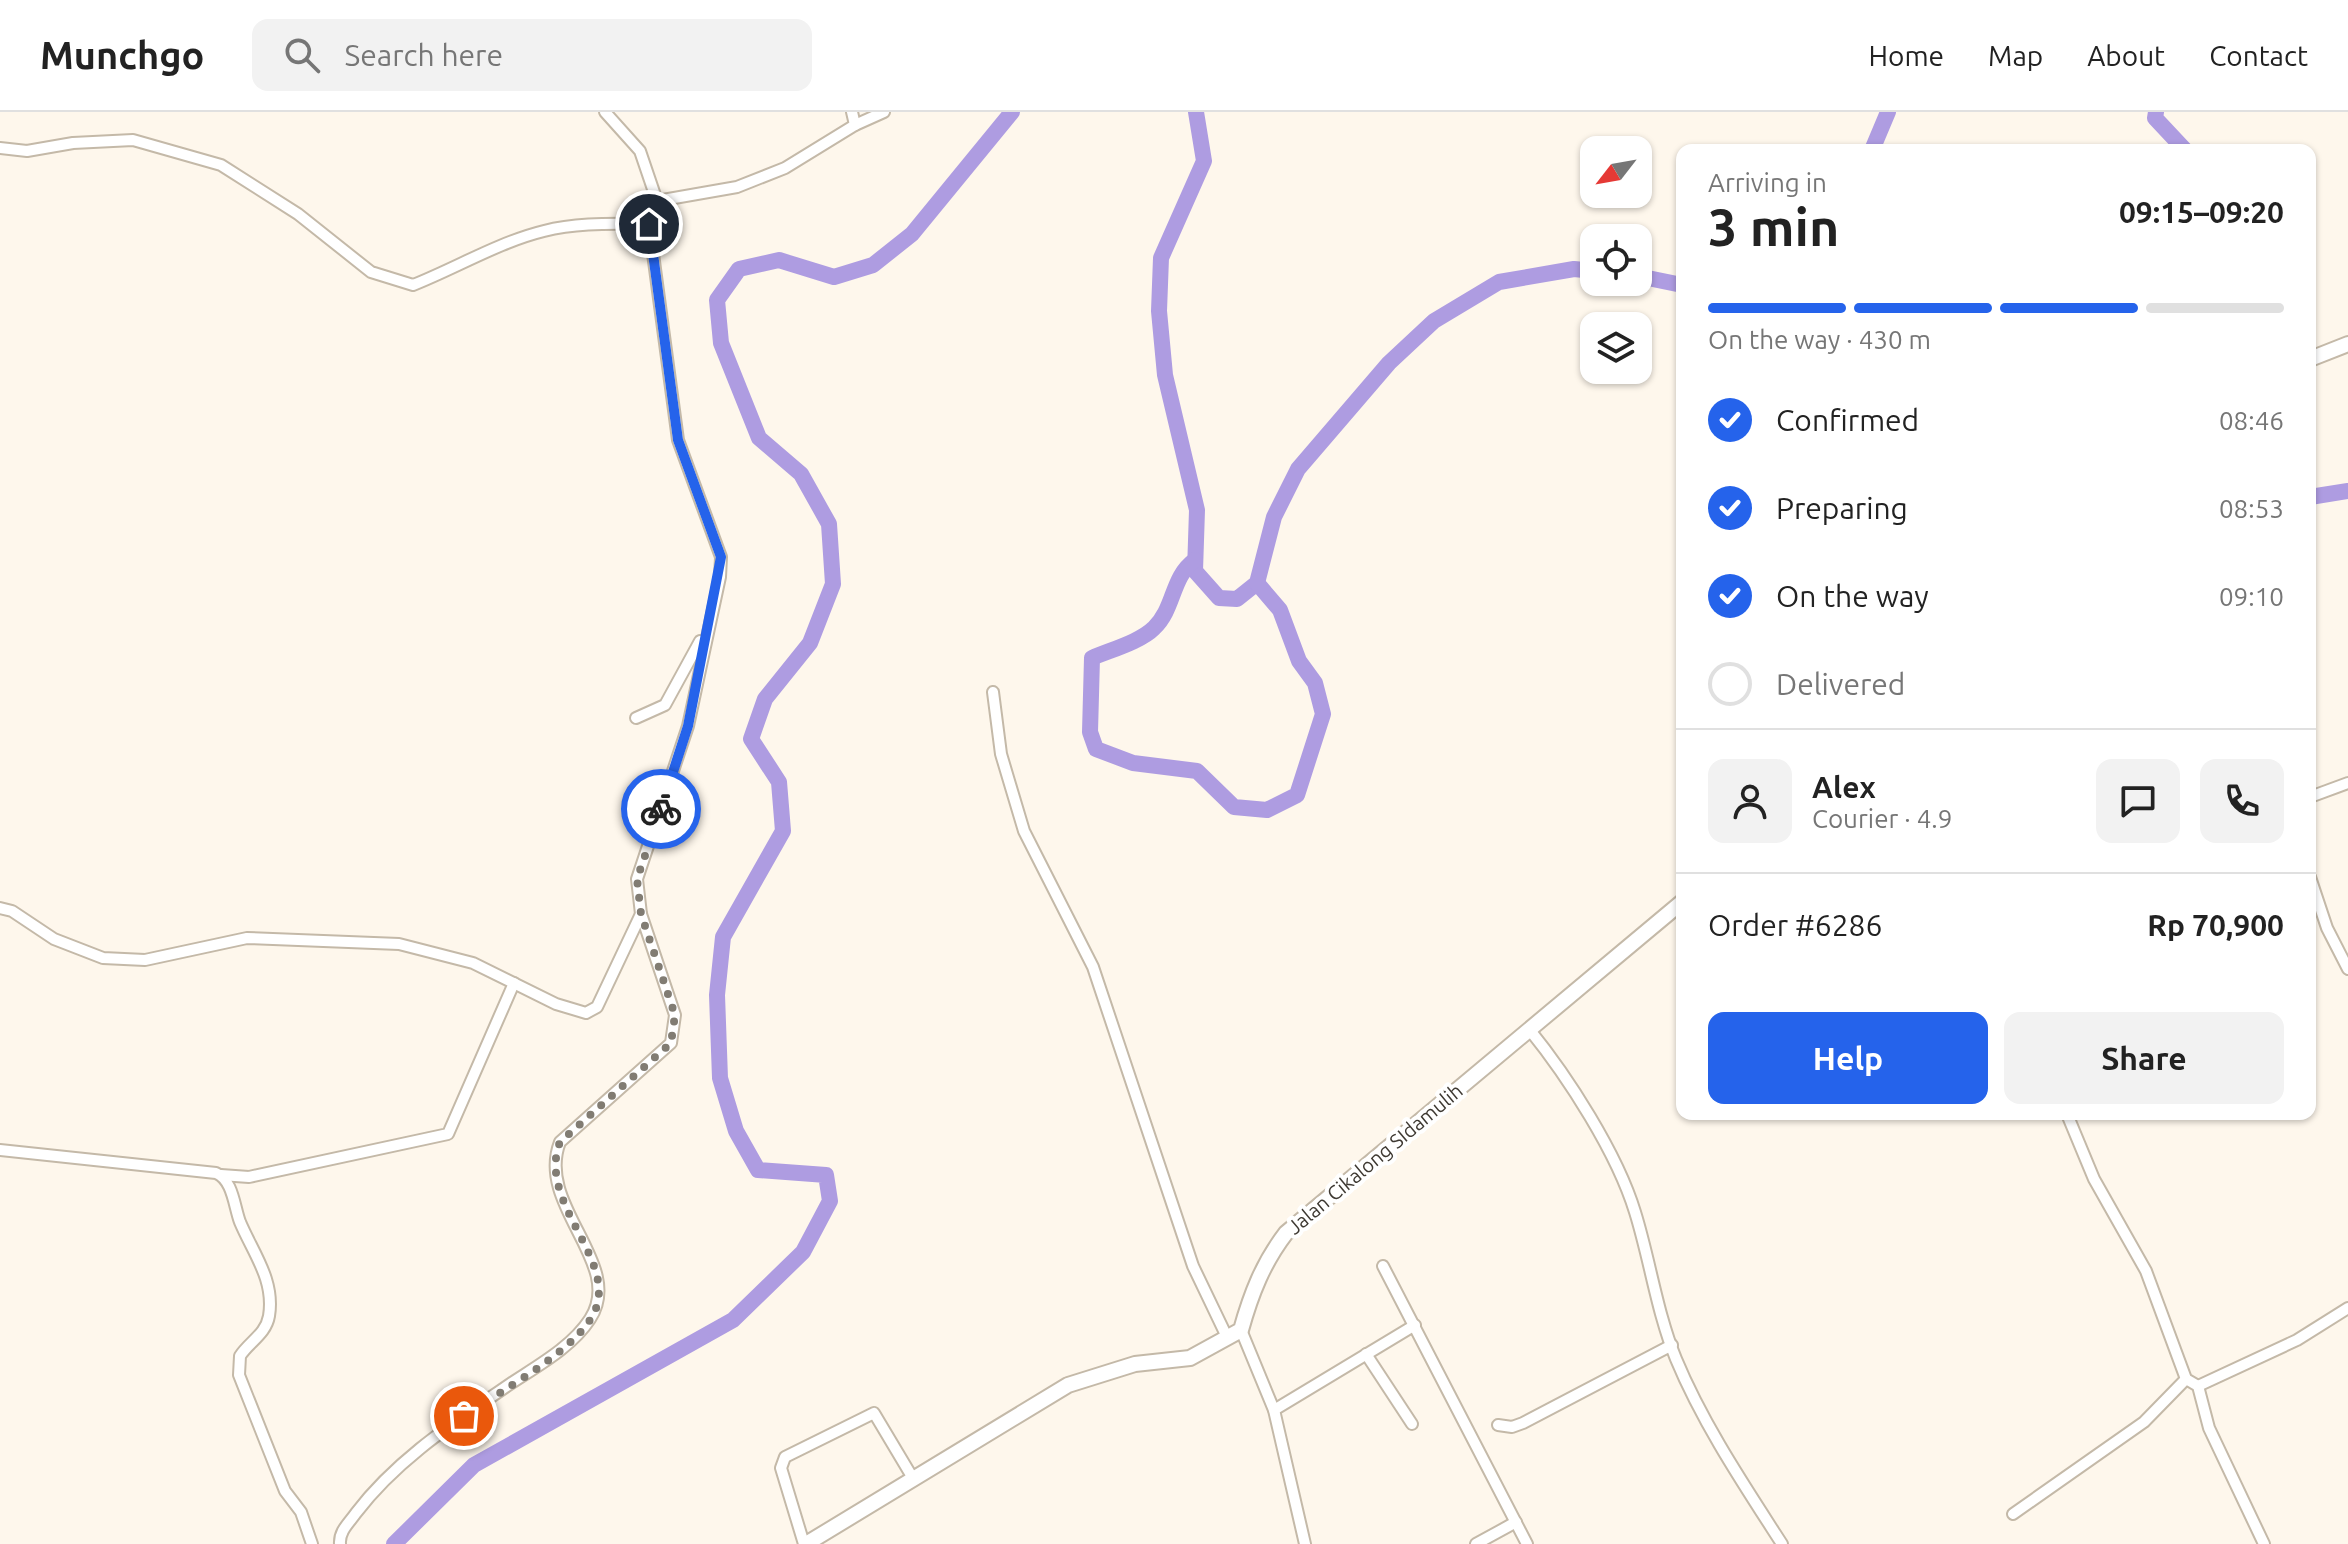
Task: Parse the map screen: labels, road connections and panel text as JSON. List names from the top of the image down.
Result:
{
  "streets": {
    "street": ["Jalan Cikalong SIdamulih"]
  },
  "north": "bottom left",
  "page": {
    "header": "Munchgo",
    "search": "Search here",
    "nav": [
      "Home",
      "Map",
      "About",
      "Contact"
    ],
    "heading": ["3 min", "Arriving in", "09:15–09:20"],
    "panel": [
      "Alex",
      "Courier · 4.9",
      "Order #6286",
      "Rp 70,900"
    ],
    "bar": "On the way · 430 m",
    "list": [
      ["Confirmed", "08:46"],
      ["Preparing", "08:53"],
      ["On the way", "09:10"],
      "Delivered"
    ],
    "buttons": ["Help", "Share"]
  }
}
